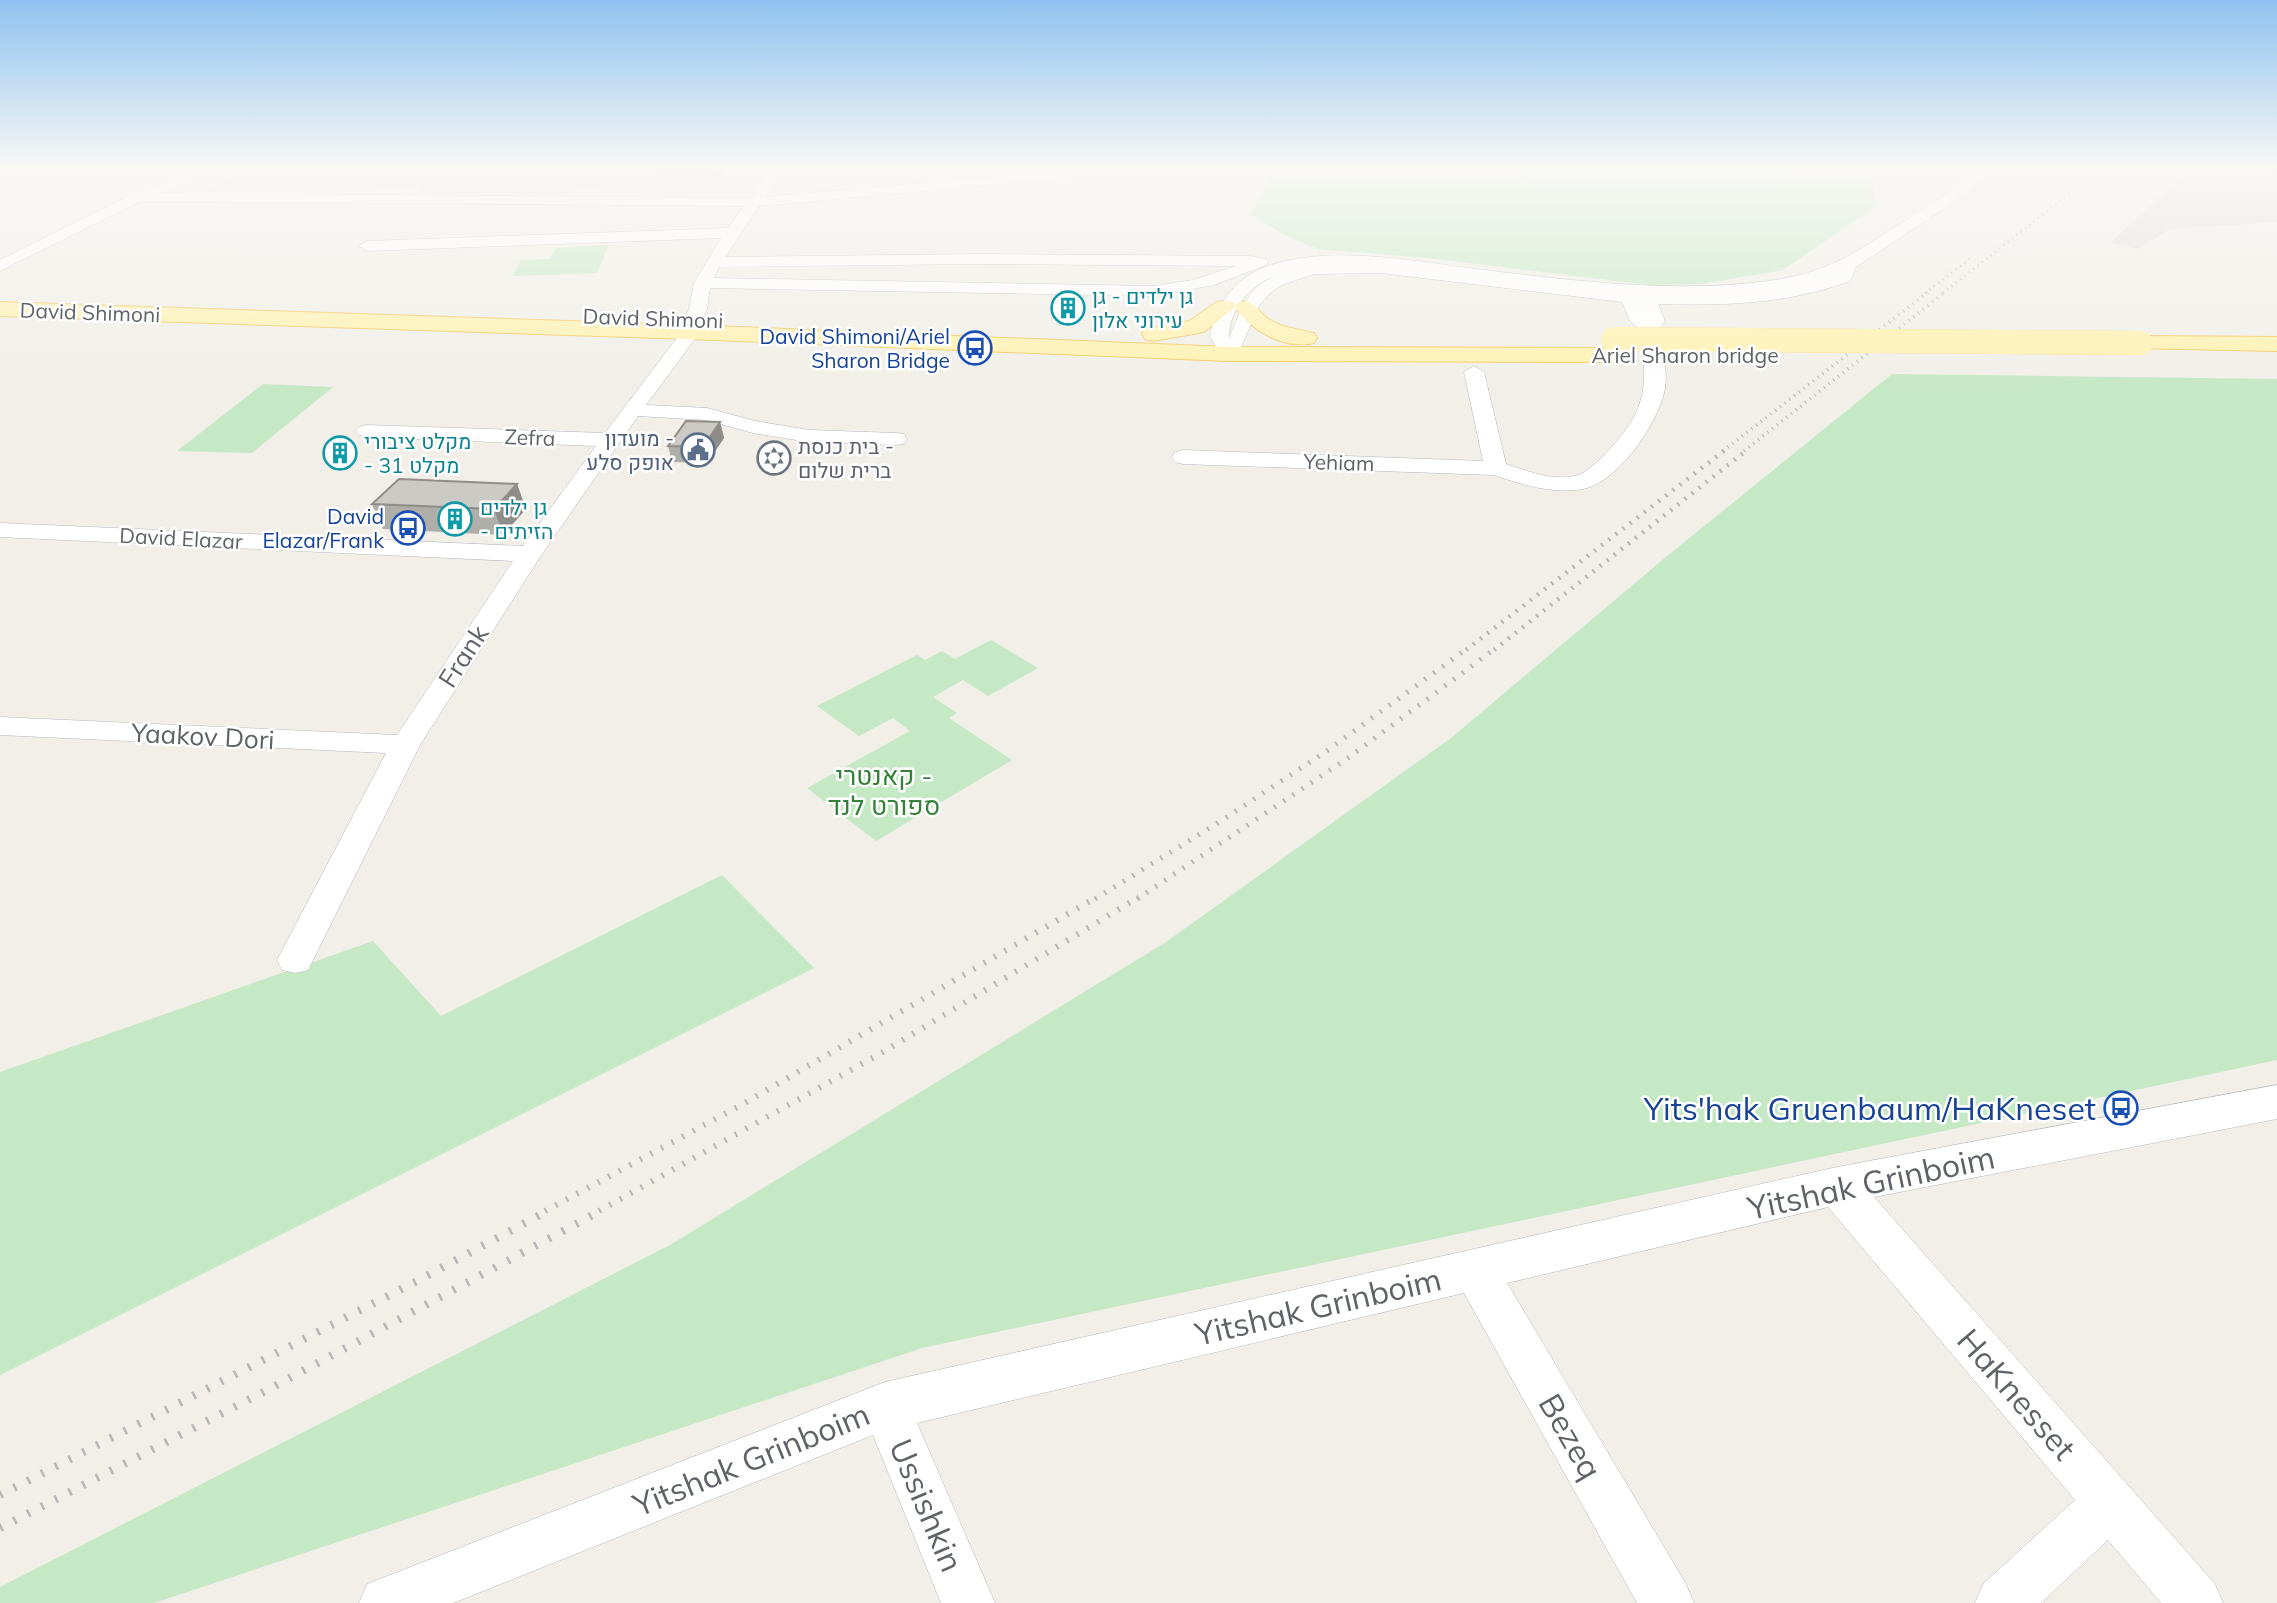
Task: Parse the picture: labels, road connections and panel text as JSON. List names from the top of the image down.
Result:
{
  "streets": {
    "main road": ["David Shimoni", "Ariel Sharon bridge"],
    "street": [
      "Zefra",
      "Yehiam",
      "David Elazar",
      "Frank",
      "Yaakov Dori",
      "Yitshak Grinboim",
      "HaKnesset",
      "Bezeq",
      "Ussishkin"
    ]
  },
  "crossings": [
    ["David Shimoni", "Ariel Sharon bridge"],
    ["David Shimoni", "Frank"],
    ["Zefra", "Frank"],
    ["David Elazar", "Frank"],
    ["Frank", "Yaakov Dori"],
    ["Yitshak Grinboim", "HaKnesset"],
    ["Yitshak Grinboim", "Bezeq"],
    ["Yitshak Grinboim", "Ussishkin"]
  ],
  "parks": ["קאנטרי - ספורט לנד"],
  "places": {
    "building": ["גן ילדים - גן עירוני אלון", "מקלט ציבורי - מקלט 31", "גן ילדים - הזיתים"],
    "bus stop": ["David Shimoni/Ariel Sharon Bridge", "David Elazar/Frank", "Yits'hak Gruenbaum/HaKneset"],
    "public building": ["מועדון - אופק סלע"],
    "synagogue": ["בית כנסת - ברית שלום"]
  }
}
